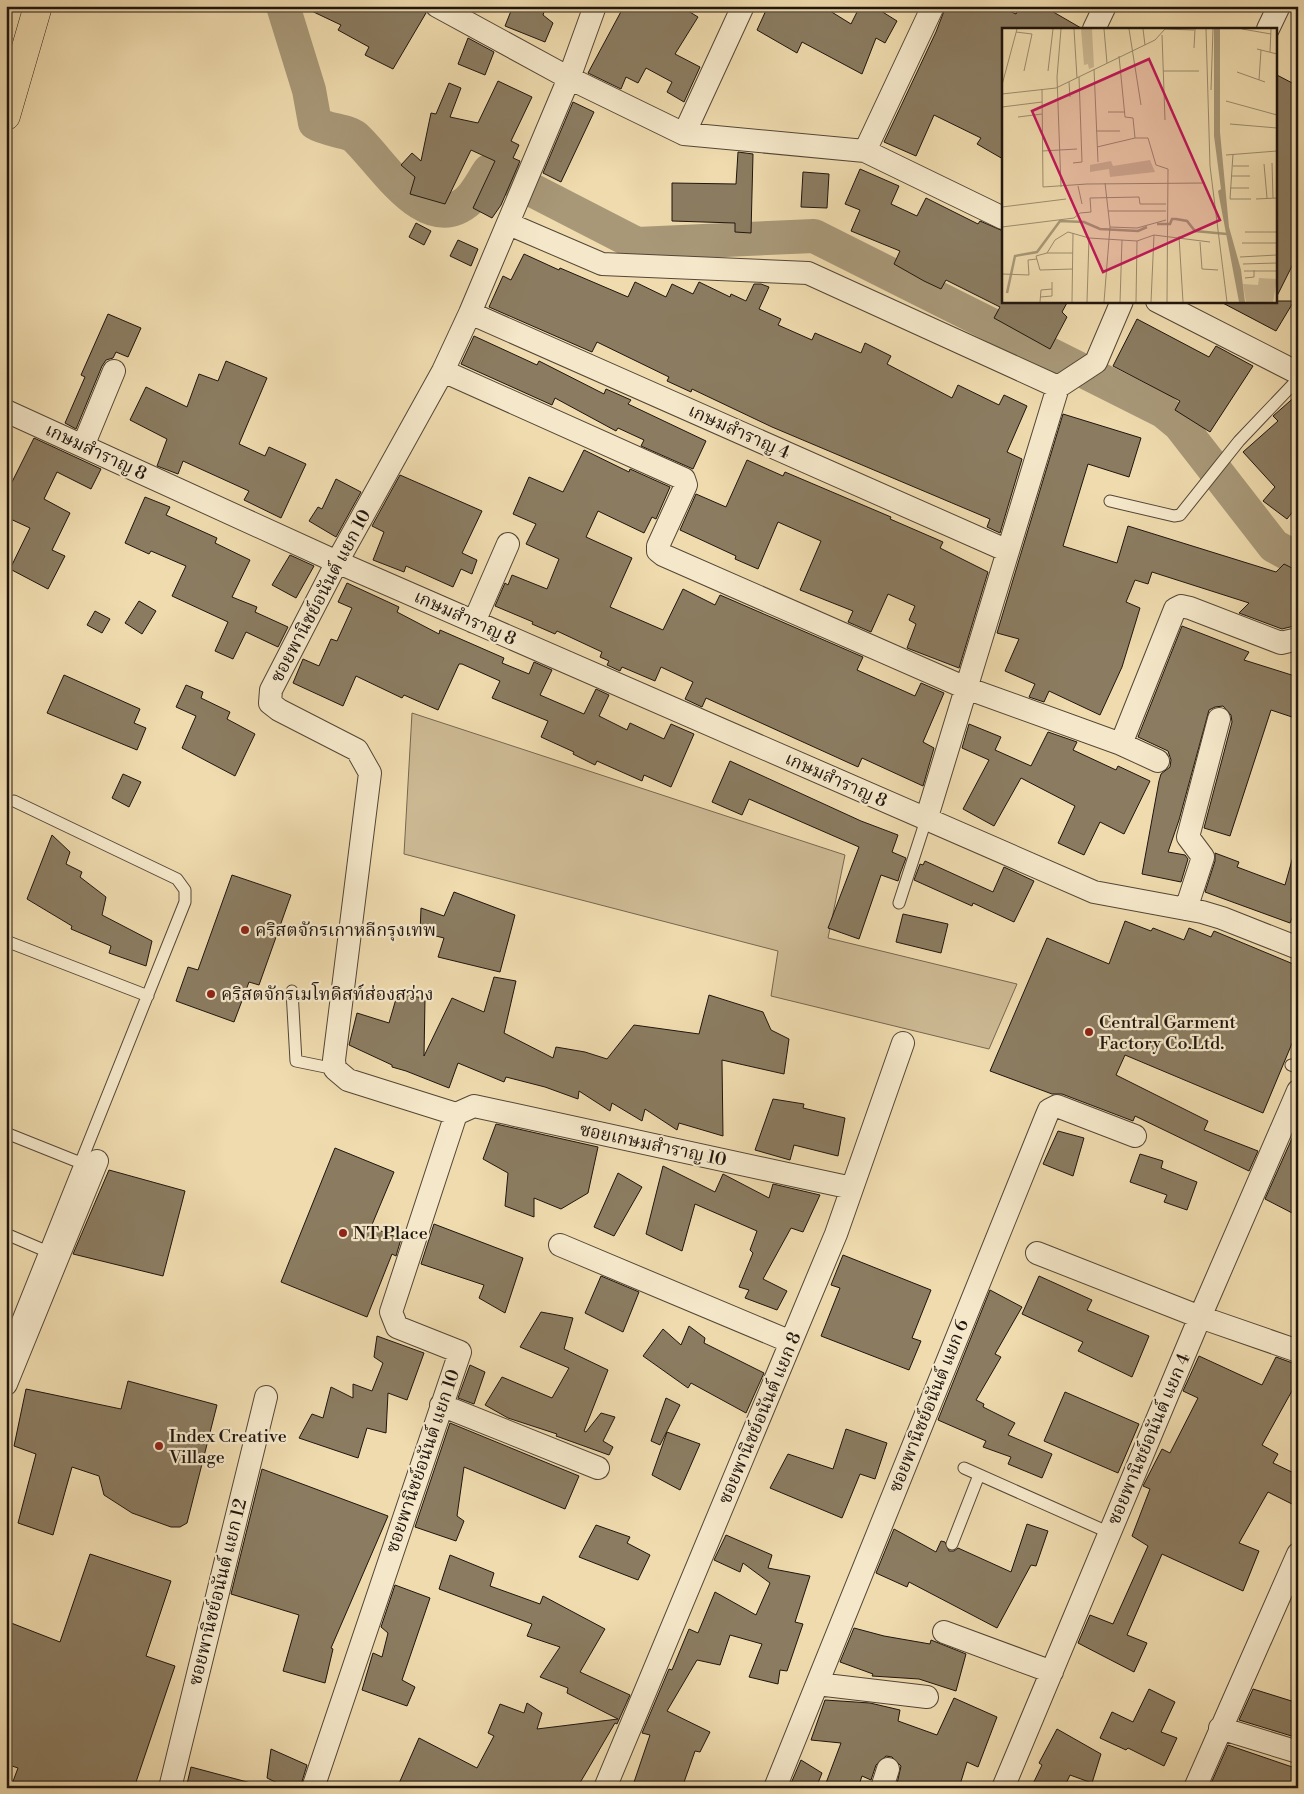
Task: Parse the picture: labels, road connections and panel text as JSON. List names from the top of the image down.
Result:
{
  "streets": {
    "street": [
      "เกษมสำราญ 4",
      "เกษมสำราญ 8",
      "ซอยพานิชย์อนันต์ แยก 10",
      "ซอยเกษมสำราญ 10",
      "ซอยพานิชย์อนันต์ แยก 6",
      "ซอยพานิชย์อนันต์ แยก 8",
      "ซอยพานิชย์อนันต์ แยก 4",
      "ซอยพานิชย์อนันต์ แยก 12"
    ]
  },
  "crossings": [
    ["เกษมสำราญ 4", "ซอยพานิชย์อนันต์ แยก 10"],
    ["เกษมสำราญ 8", "ซอยพานิชย์อนันต์ แยก 10"],
    ["ซอยพานิชย์อนันต์ แยก 10", "ซอยเกษมสำราญ 10"],
    ["ซอยเกษมสำราญ 10", "ซอยพานิชย์อนันต์ แยก 8"]
  ],
  "places": [
    "คริสตจักรเกาหลีกรุงเทพ",
    "คริสตจักรเมโทดิสท์ส่องสว่าง",
    "Central Garment Factory Co.Ltd.",
    "NT Place",
    "Index Creative Village"
  ]
}
